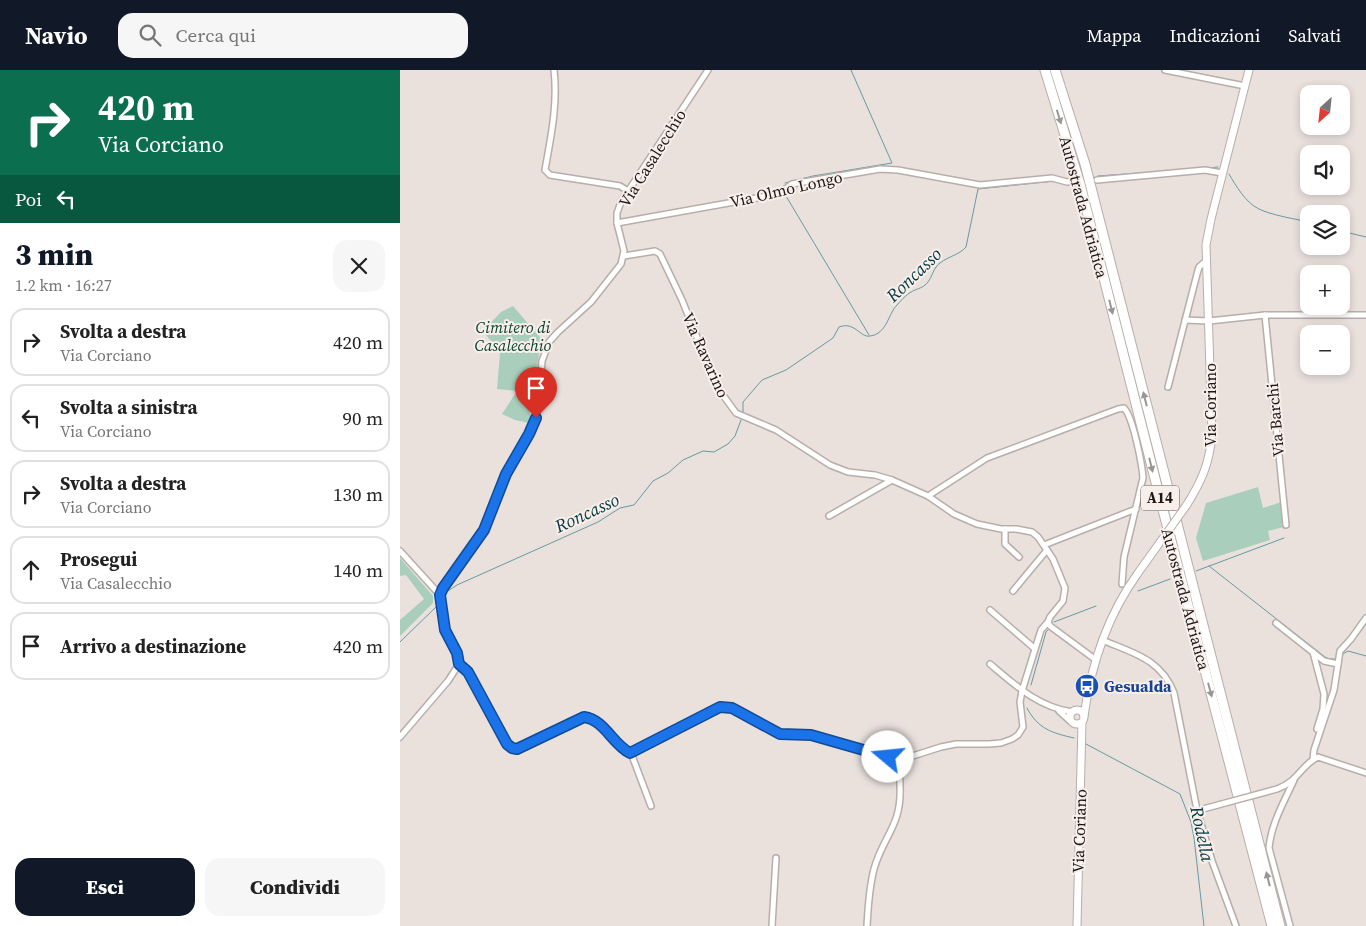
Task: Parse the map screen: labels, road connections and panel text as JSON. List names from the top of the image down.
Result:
{
  "streets": {
    "highway": ["Autostrada Adriatica", "A14"],
    "main road": ["Via Coriano"],
    "street": [
      "Via Casalecchio",
      "Via Olmo Longo",
      "Via Ravarino",
      "Via Barchi"
    ]
  },
  "crossings": [
    ["Via Casalecchio", "Via Olmo Longo"],
    ["Via Casalecchio", "Via Ravarino"]
  ],
  "water": ["Roncasso", "Rodella"],
  "parks": ["Cimitero di Casalecchio"],
  "places": {
    "bus stop": ["Gesualda"]
  },
  "north": "bottom left",
  "page": {
    "header": "Navio",
    "search": "Cerca qui",
    "nav": ["Mappa", "Indicazioni", "Salvati"],
    "turn": ["420 m", "Via Corciano"],
    "map_buttons": ["+", "−"],
    "then": "Poi",
    "heading": ["3 min", "1.2 km · 16:27"],
    "list": [
      {
        "name": "Svolta a destra",
        "note": "Via Corciano",
        "value": "420 m"
      },
      {
        "name": "Svolta a sinistra",
        "note": "Via Corciano",
        "value": "90 m"
      },
      {
        "name": "Svolta a destra",
        "note": "Via Corciano",
        "value": "130 m"
      },
      {
        "name": "Prosegui",
        "note": "Via Casalecchio",
        "value": "140 m"
      },
      {
        "name": "Arrivo a destinazione",
        "value": "420 m"
      }
    ],
    "buttons": ["Esci", "Condividi"]
  }
}
